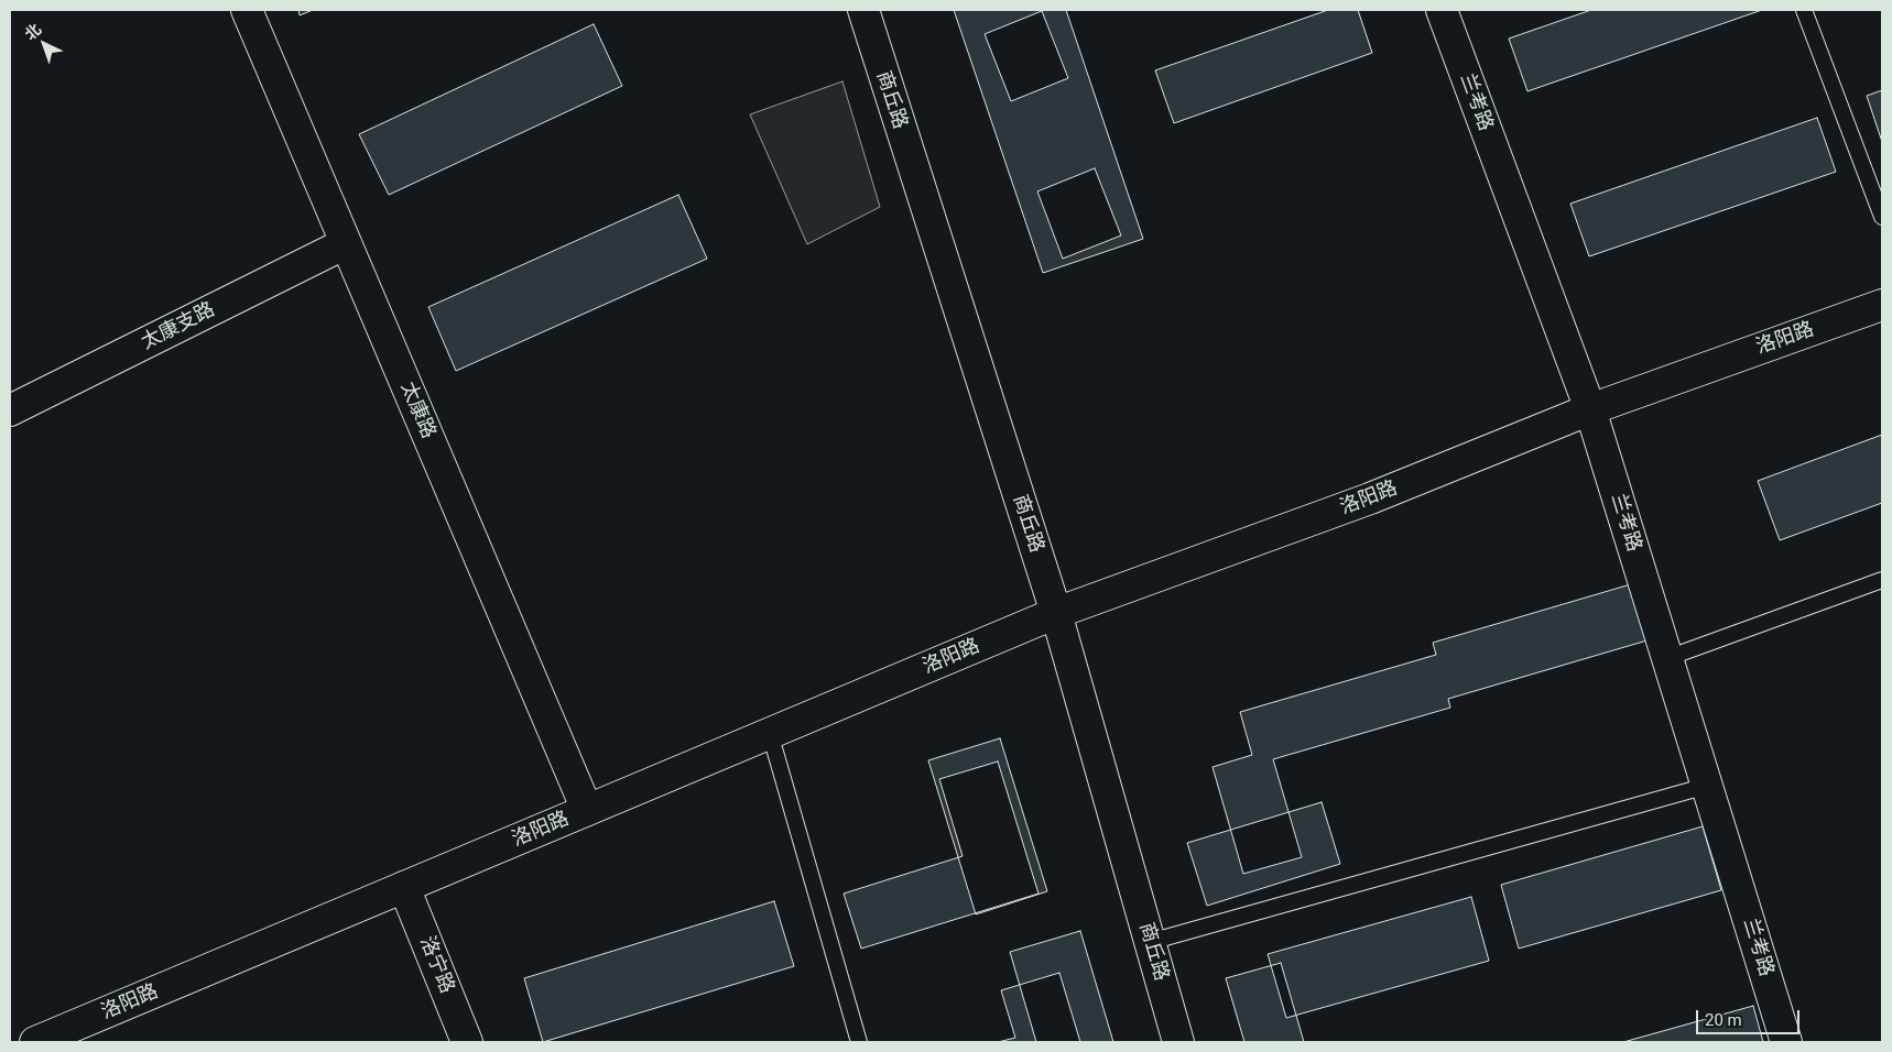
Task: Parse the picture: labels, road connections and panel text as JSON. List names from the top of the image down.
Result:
{
  "streets": {
    "street": [
      "商丘路",
      "兰考路",
      "太康支路",
      "洛阳路",
      "太康路",
      "洛宁路"
    ]
  },
  "crossings": [
    ["商丘路", "洛阳路"],
    ["兰考路", "洛阳路"],
    ["太康支路", "太康路"],
    ["洛阳路", "太康路"],
    ["洛阳路", "洛宁路"]
  ],
  "scale_bar": "20 m",
  "north": "top left"
}
